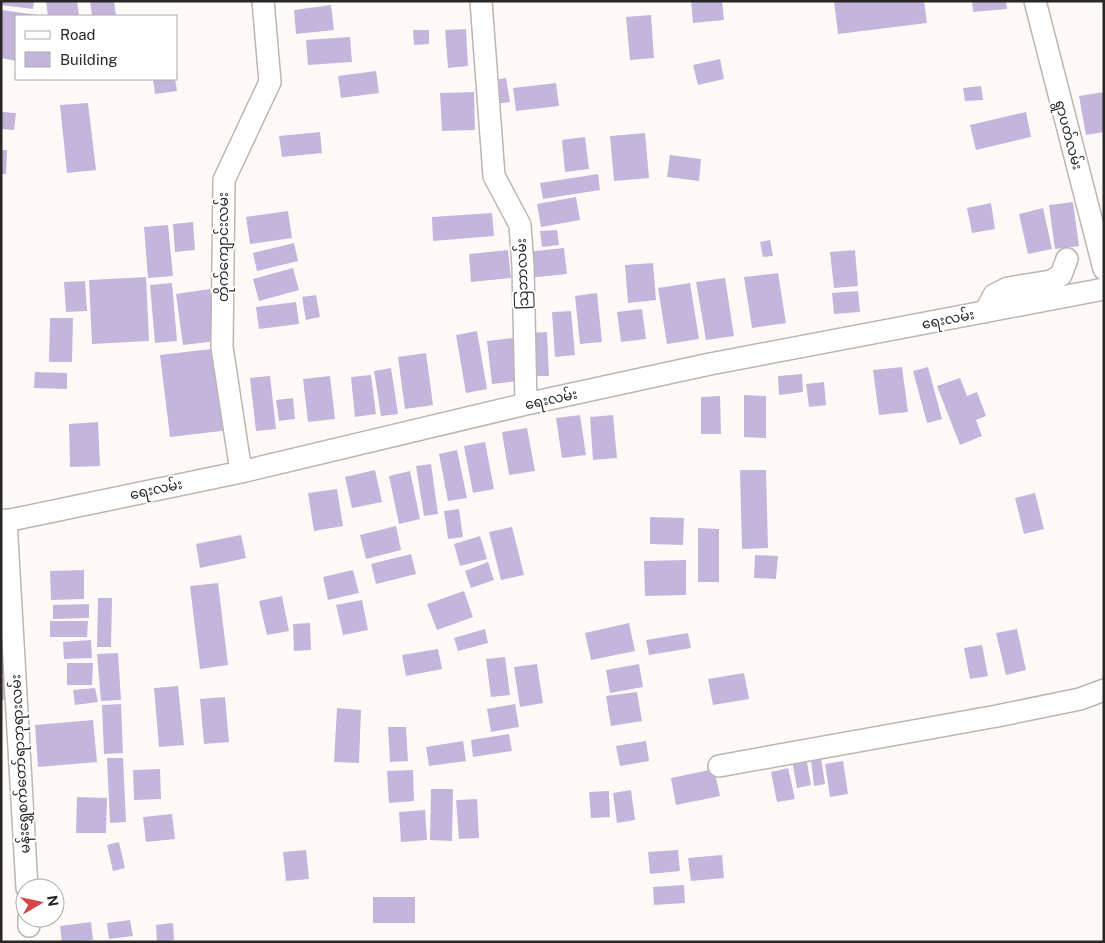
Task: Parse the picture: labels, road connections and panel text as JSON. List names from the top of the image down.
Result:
{
  "streets": {
    "street": [
      "ရွာပတ်လမ်း",
      "တိုက်ကျောင်းလမ်း",
      "သြဘာလမ်း",
      "ရေးလမ်း",
      "မန်းရွှေစက်တော်ရာဘုရားလမ်း"
    ]
  },
  "crossings": [
    ["တိုက်ကျောင်းလမ်း", "ရေးလမ်း"],
    ["သြဘာလမ်း", "ရေးလမ်း"],
    ["ရေးလမ်း", "မန်းရွှေစက်တော်ရာဘုရားလမ်း"]
  ],
  "legend": ["Road", "Building"],
  "north": "right"
}
